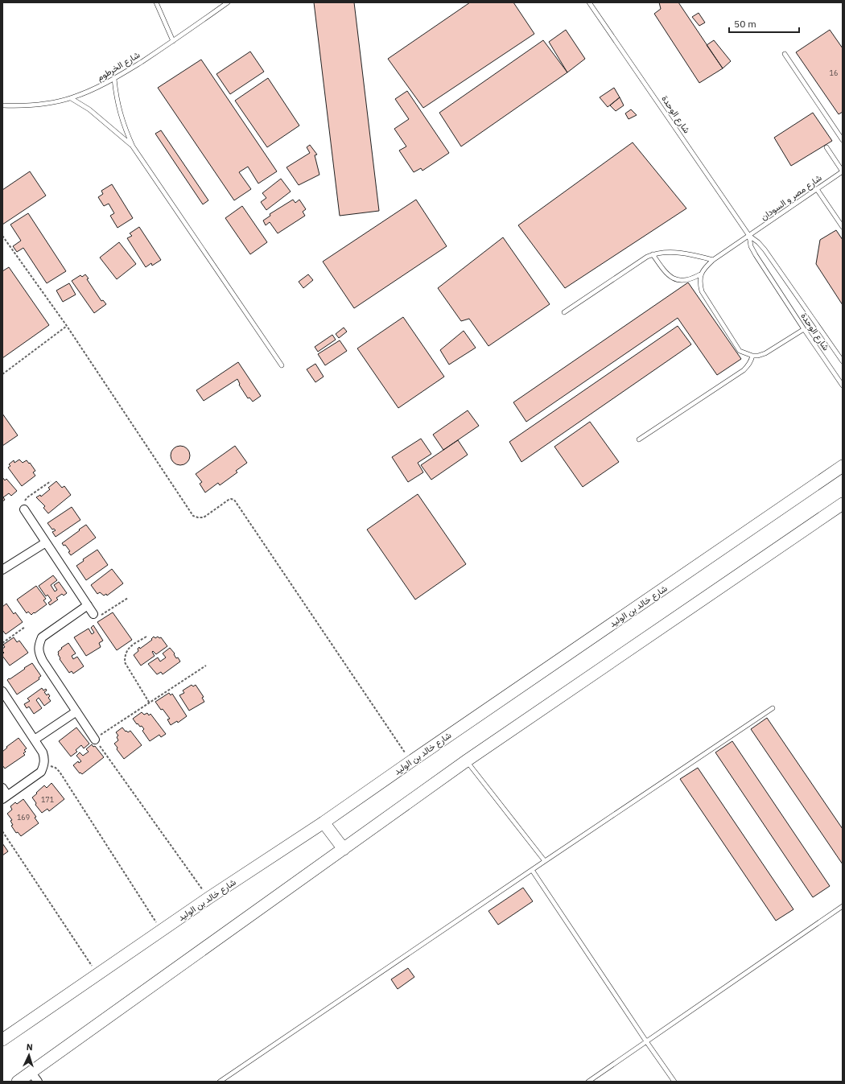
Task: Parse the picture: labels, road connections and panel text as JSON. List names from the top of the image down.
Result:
{
  "streets": {
    "main road": ["شارع خالد بن الوليد"],
    "lane": ["شارع الخرطوم", "شارع الوحدة", "شارع مصر و السودان"]
  },
  "crossings": [
    ["شارع الوحدة", "شارع مصر و السودان"]
  ],
  "house_numbers": ["16", "171", "169"],
  "scale_bar": "50 m",
  "north": "top"
}
